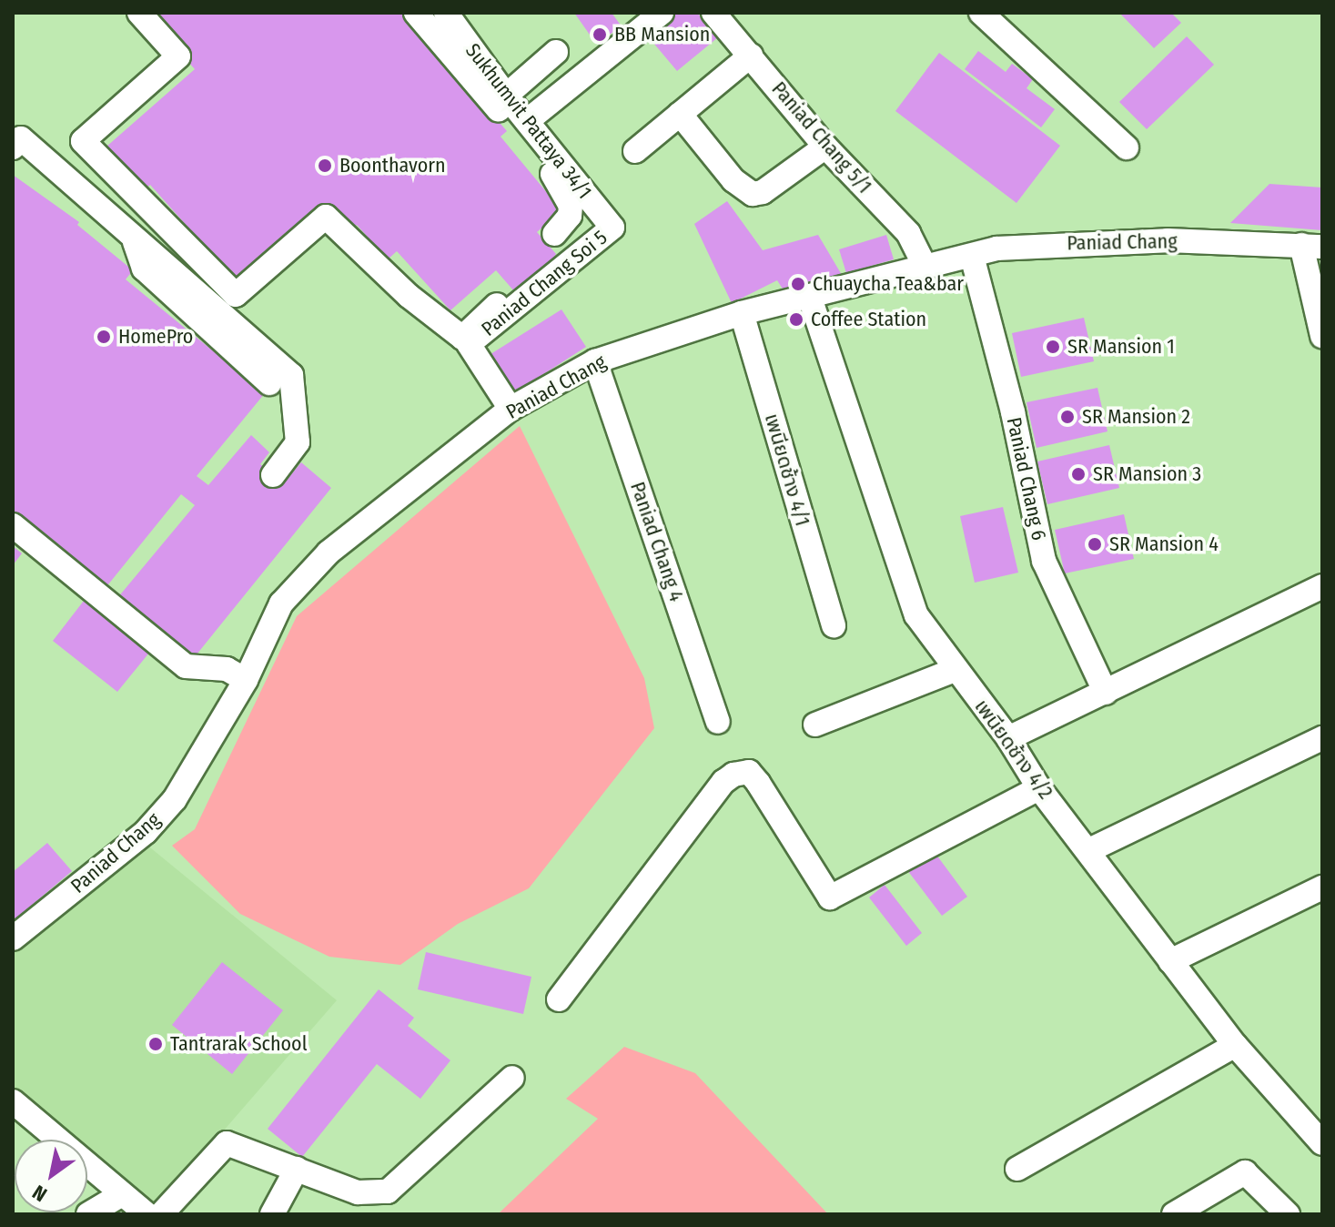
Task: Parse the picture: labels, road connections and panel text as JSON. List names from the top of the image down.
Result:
{
  "streets": {
    "street": [
      "Sukhumvit Pattaya 34/1",
      "Paniad Chang 5/1",
      "Paniad Chang",
      "Paniad Chang Soi 5",
      "เพนียดช้าง 4/1",
      "Paniad Chang 6",
      "Paniad Chang 4",
      "เพนียดช้าง 4/2"
    ]
  },
  "crossings": [
    ["Sukhumvit Pattaya 34/1", "Paniad Chang Soi 5"],
    ["Paniad Chang 5/1", "Paniad Chang"],
    ["Paniad Chang", "Paniad Chang Soi 5"],
    ["Paniad Chang", "เพนียดช้าง 4/1"],
    ["Paniad Chang", "Paniad Chang 6"],
    ["Paniad Chang", "Paniad Chang 4"],
    ["Paniad Chang", "เพนียดช้าง 4/2"]
  ],
  "places": [
    "BB Mansion",
    "Boonthavorn",
    "Chuaycha Tea&bar",
    "Coffee Station",
    "HomePro",
    "SR Mansion 1",
    "SR Mansion 2",
    "SR Mansion 3",
    "SR Mansion 4",
    "Tantrarak School"
  ],
  "north": "bottom left"
}
